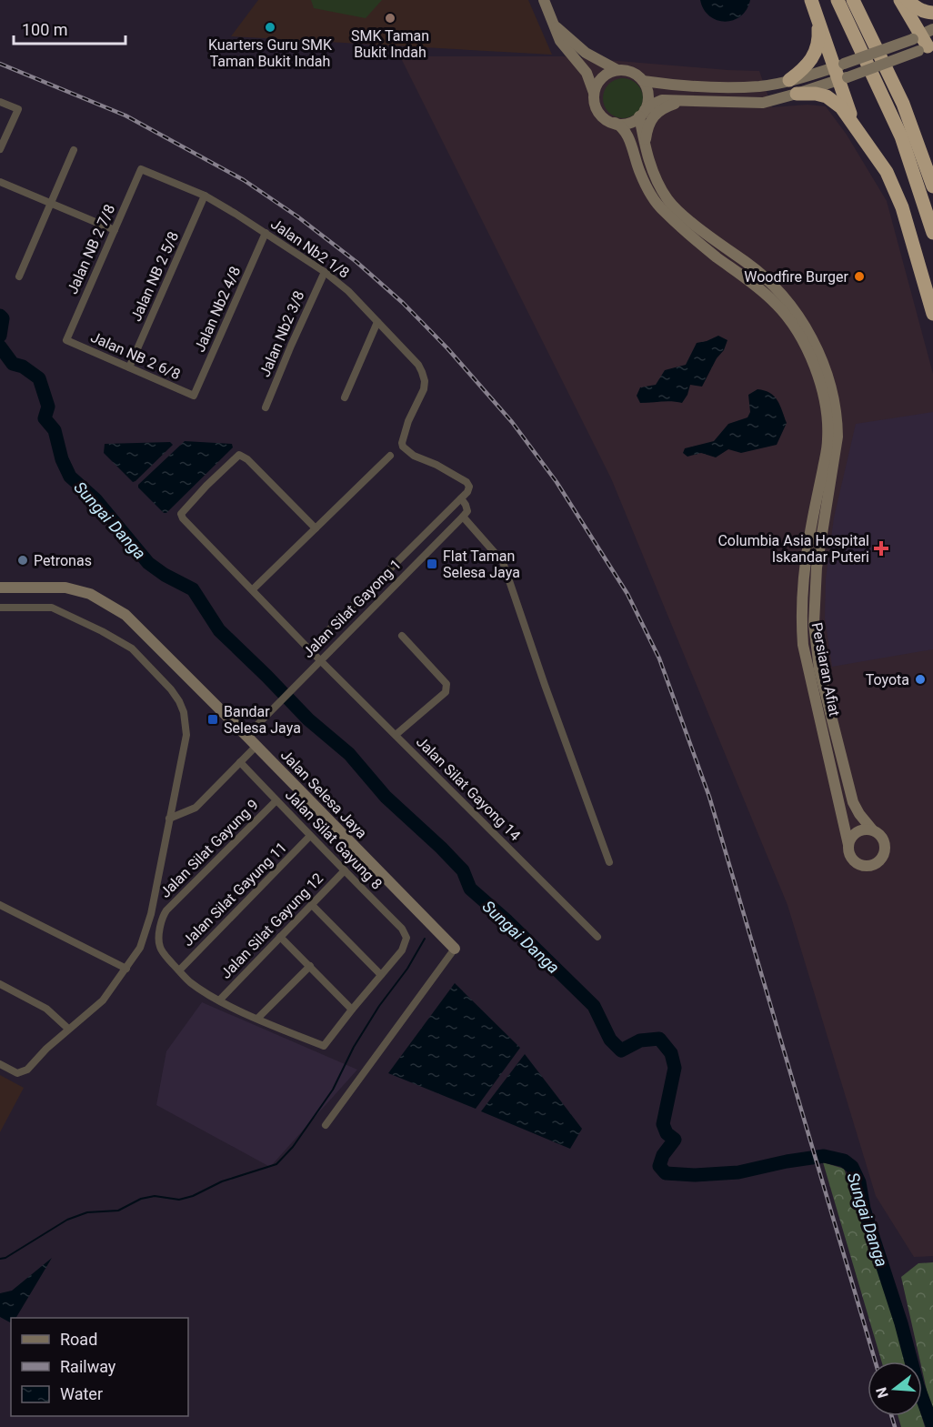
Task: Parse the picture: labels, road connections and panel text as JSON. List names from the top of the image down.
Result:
{
  "streets": {
    "street": [
      "Jalan Nb2 1/8",
      "Jalan NB 2 7/8",
      "Jalan NB 2 5/8",
      "Jalan Nb2 4/8",
      "Jalan Nb2 3/8",
      "Jalan NB 2 6/8",
      "Jalan Silat Gayong 1",
      "Persiaran Afiat",
      "Jalan Silat Gayong 14",
      "Jalan Selesa Jaya",
      "Jalan Silat Gayung 8",
      "Jalan Silat Gayung 9",
      "Jalan Silat Gayung 11",
      "Jalan Silat Gayung 12"
    ]
  },
  "crossings": [
    ["Jalan Nb2 1/8", "Jalan NB 2 7/8"],
    ["Jalan Nb2 1/8", "Jalan NB 2 5/8"],
    ["Jalan Nb2 1/8", "Jalan Nb2 4/8"],
    ["Jalan Nb2 1/8", "Jalan Nb2 3/8"],
    ["Jalan NB 2 7/8", "Jalan NB 2 6/8"],
    ["Jalan NB 2 5/8", "Jalan NB 2 6/8"],
    ["Jalan Nb2 4/8", "Jalan NB 2 6/8"],
    ["Jalan Silat Gayong 1", "Jalan Silat Gayong 14"],
    ["Jalan Silat Gayong 1", "Jalan Selesa Jaya"],
    ["Jalan Silat Gayung 8", "Jalan Silat Gayung 9"],
    ["Jalan Silat Gayung 8", "Jalan Silat Gayung 11"],
    ["Jalan Silat Gayung 8", "Jalan Silat Gayung 12"],
    ["Jalan Silat Gayung 9", "Jalan Silat Gayung 11"]
  ],
  "water": ["Sungai Danga"],
  "places": {
    "other": [
      "SMK Taman Bukit Indah",
      "Kuarters Guru SMK Taman Bukit Indah",
      "Woodfire Burger",
      "Petronas",
      "Toyota"
    ],
    "health": ["Columbia Asia Hospital Iskandar Puteri"],
    "transit": ["Flat Taman Selesa Jaya", "Bandar Selesa Jaya"]
  },
  "legend": ["Road", "Railway", "Water"],
  "scale_bar": "100 m",
  "north": "left"
}
